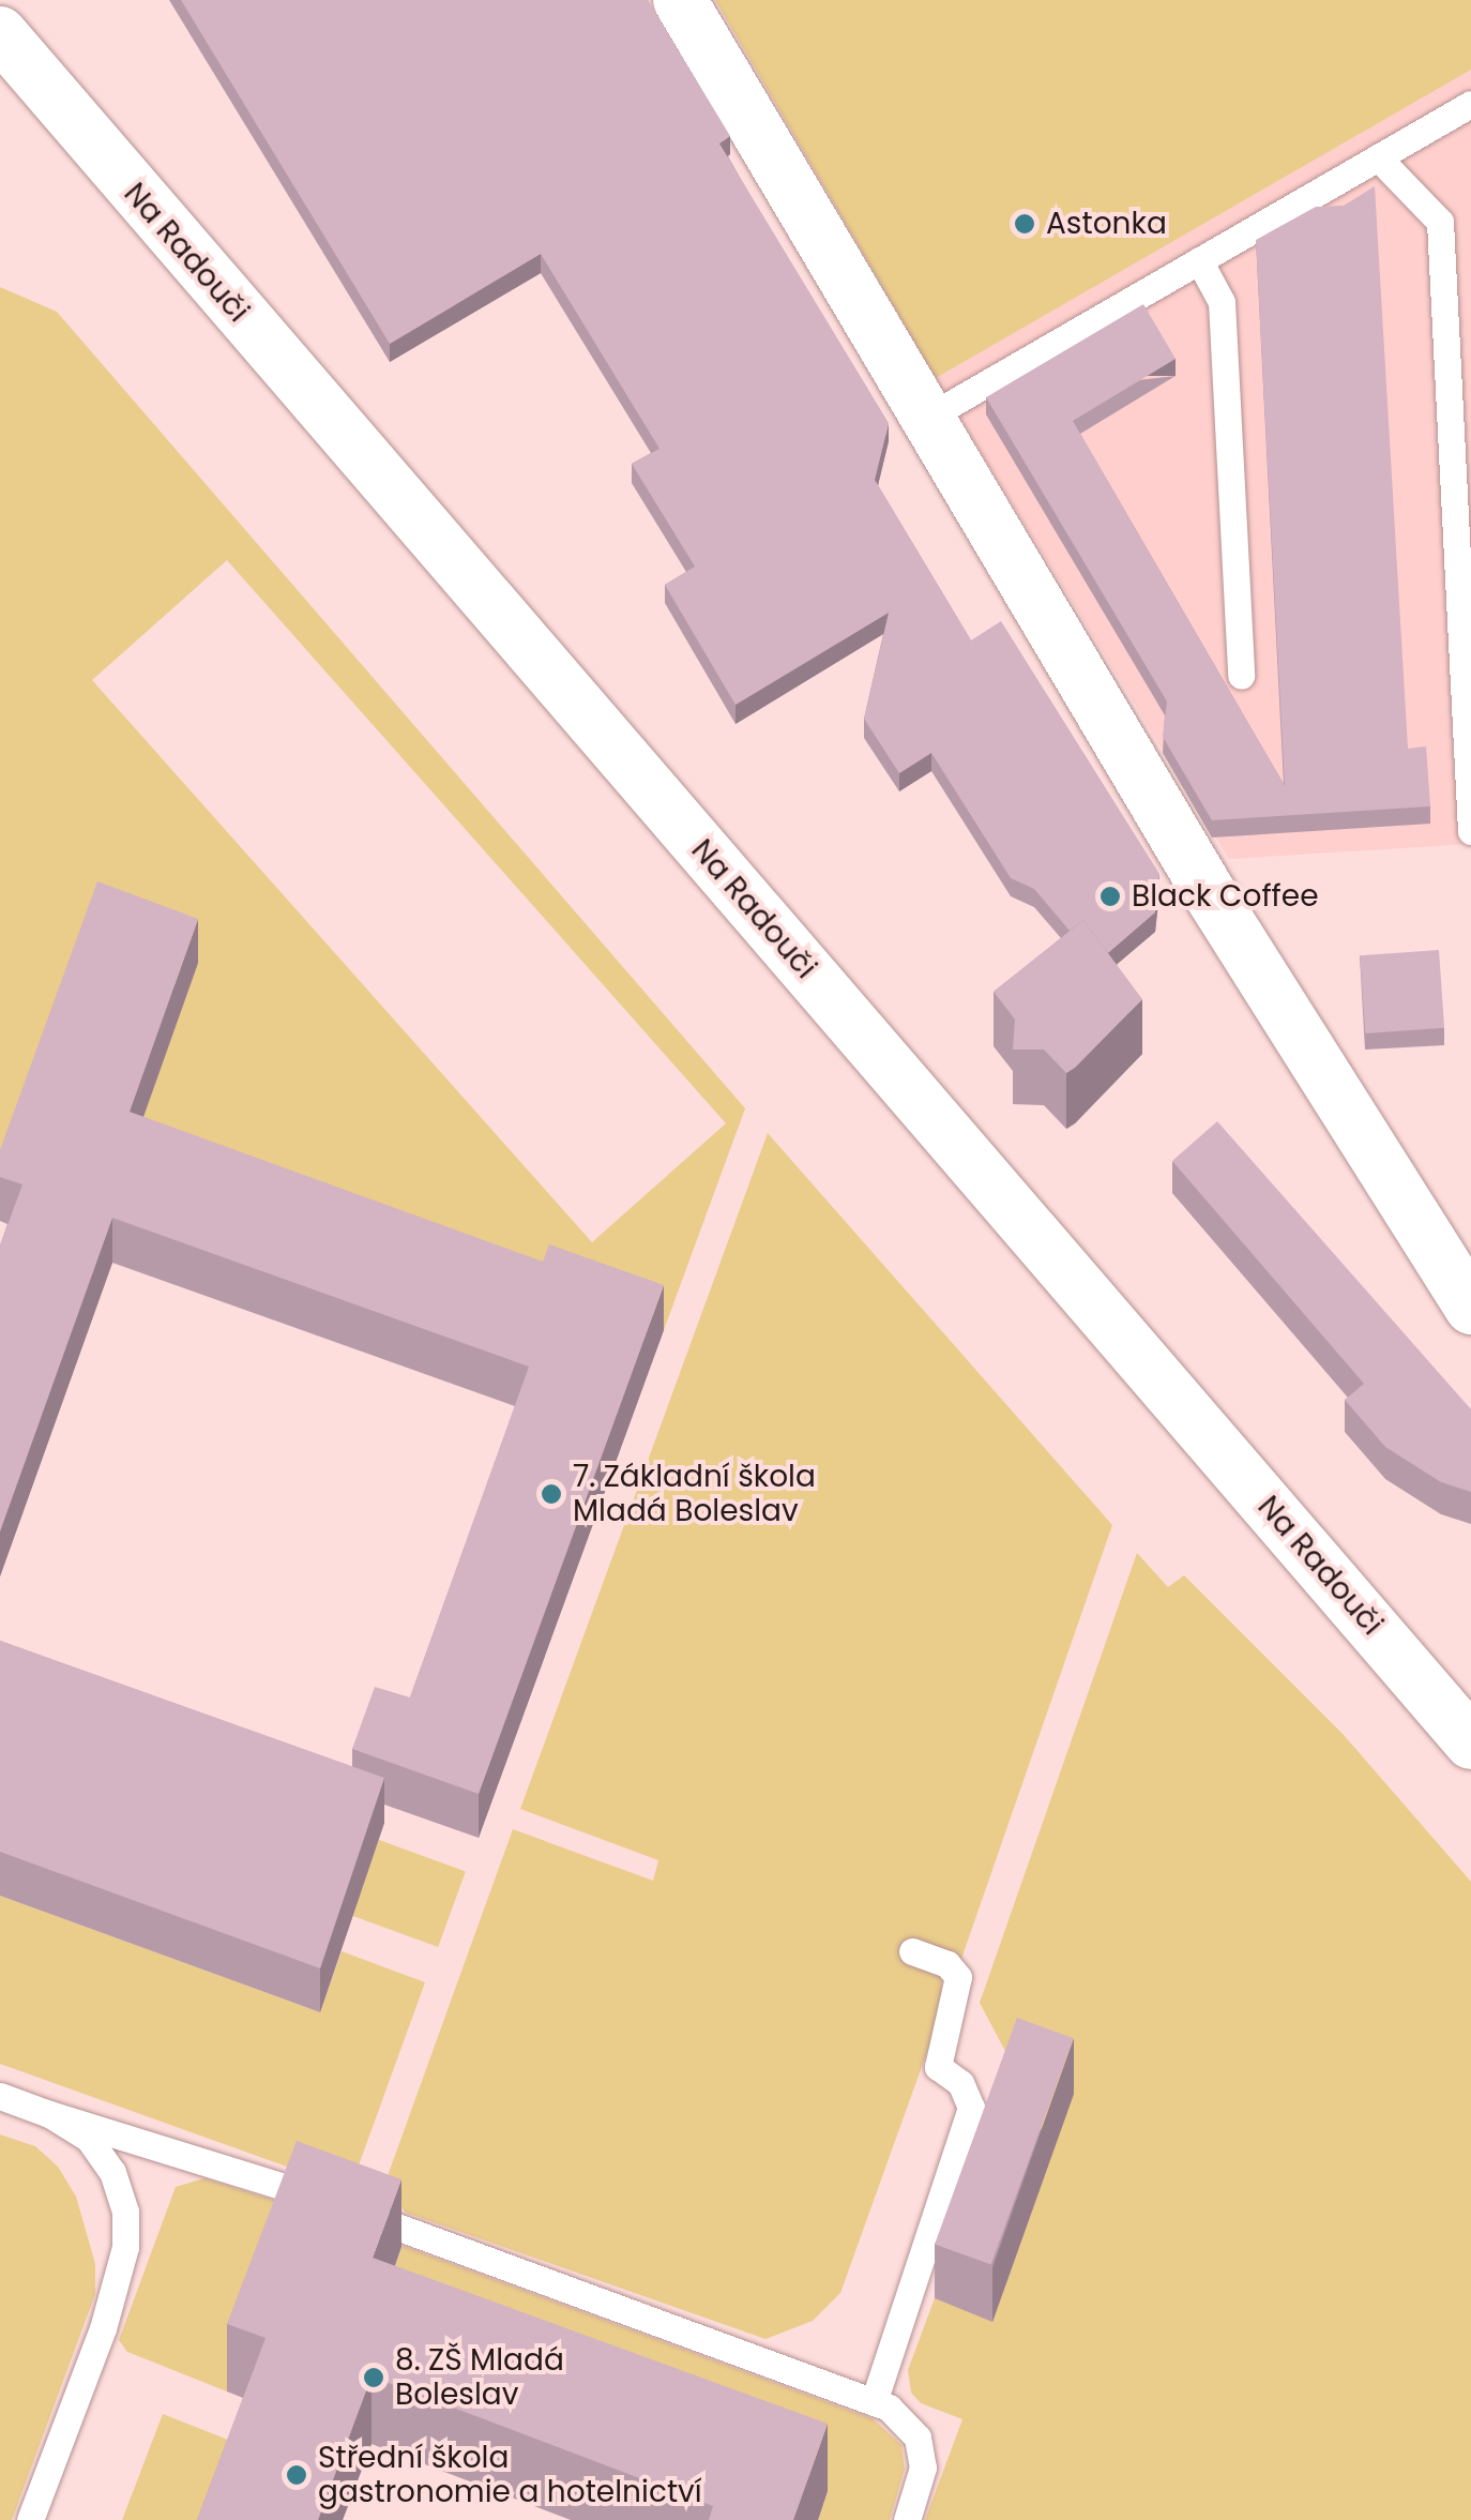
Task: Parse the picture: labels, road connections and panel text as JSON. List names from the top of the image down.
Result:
{
  "streets": {
    "street": ["Na Radouči"]
  },
  "places": [
    "Astonka",
    "Black Coffee",
    "7. Základní škola Mladá Boleslav",
    "8. ZŠ Mladá Boleslav",
    "Střední škola gastronomie a hotelnictví"
  ]
}
